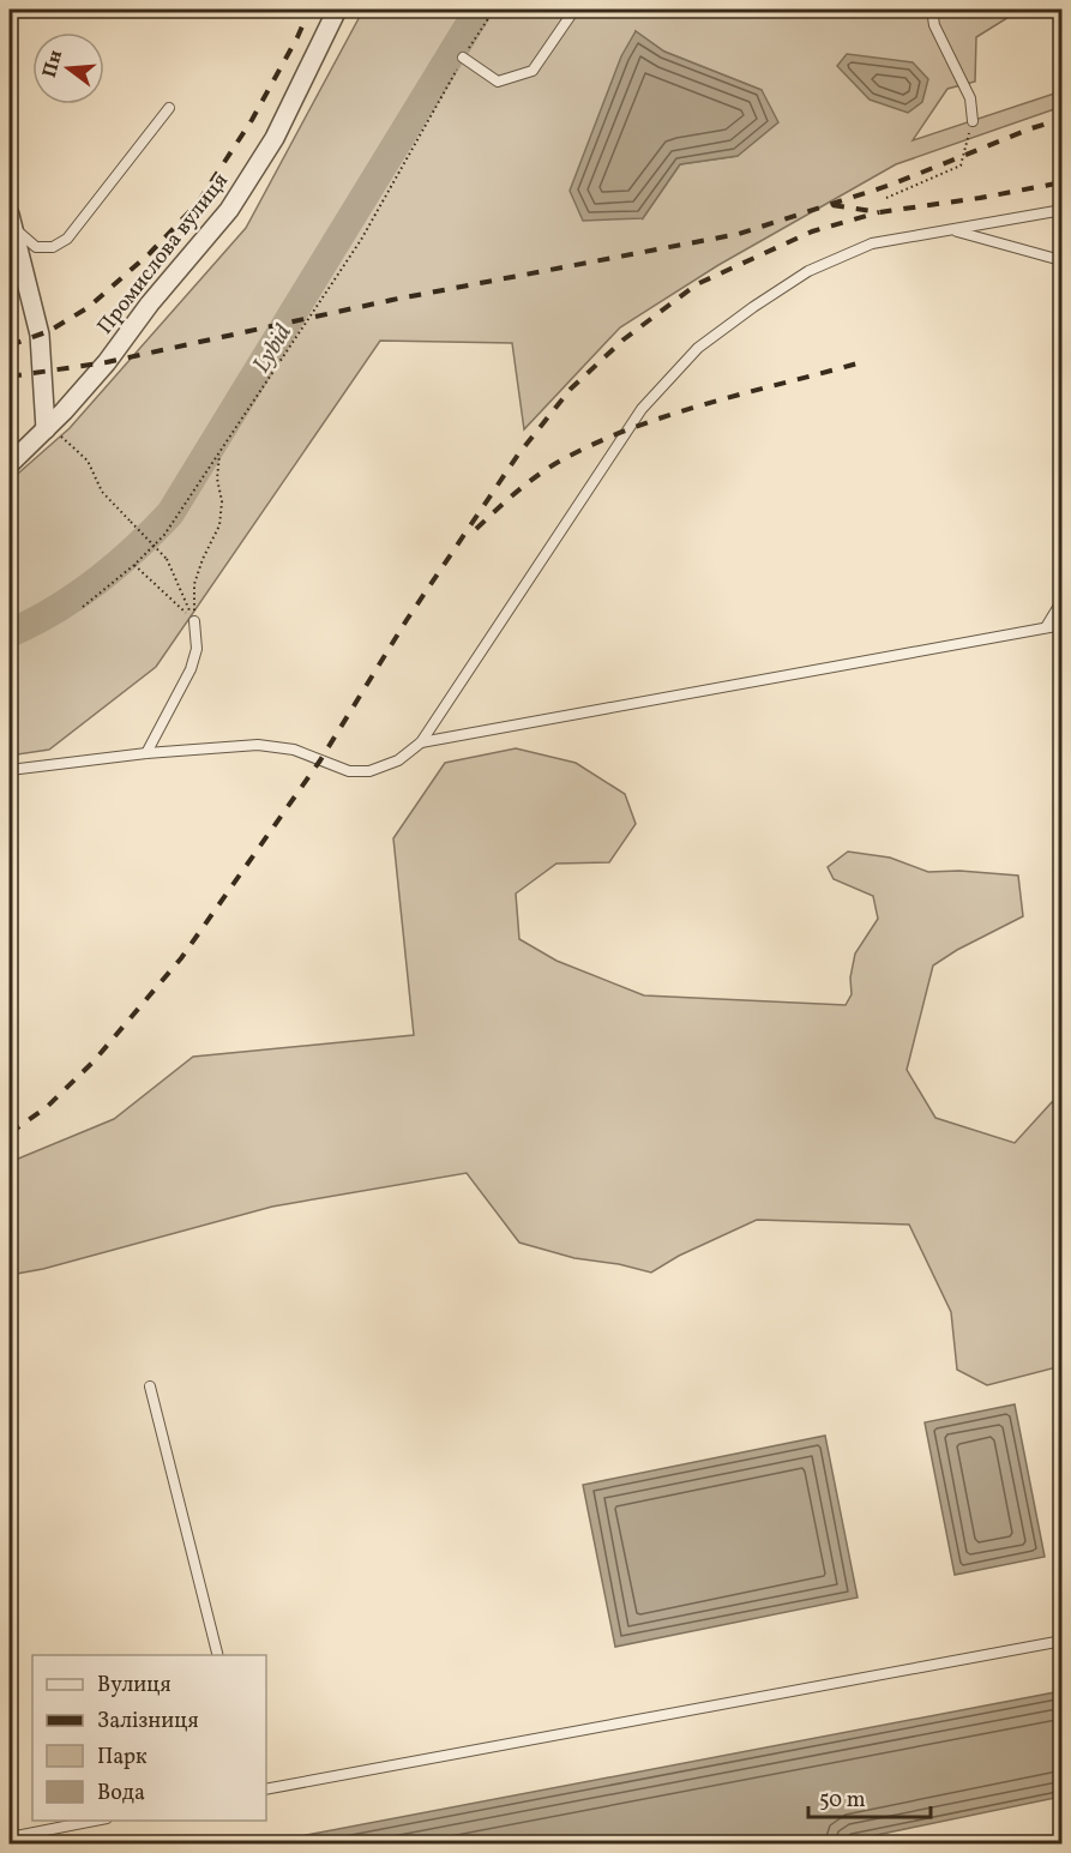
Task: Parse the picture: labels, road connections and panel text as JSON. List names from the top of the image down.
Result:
{
  "streets": {
    "street": ["Промислова вулиця"]
  },
  "water": ["Lybid"],
  "legend": [
    "Вулиця",
    "Залізниця",
    "Парк",
    "Вода"
  ],
  "scale_bar": "50 m",
  "north": "left"
}
